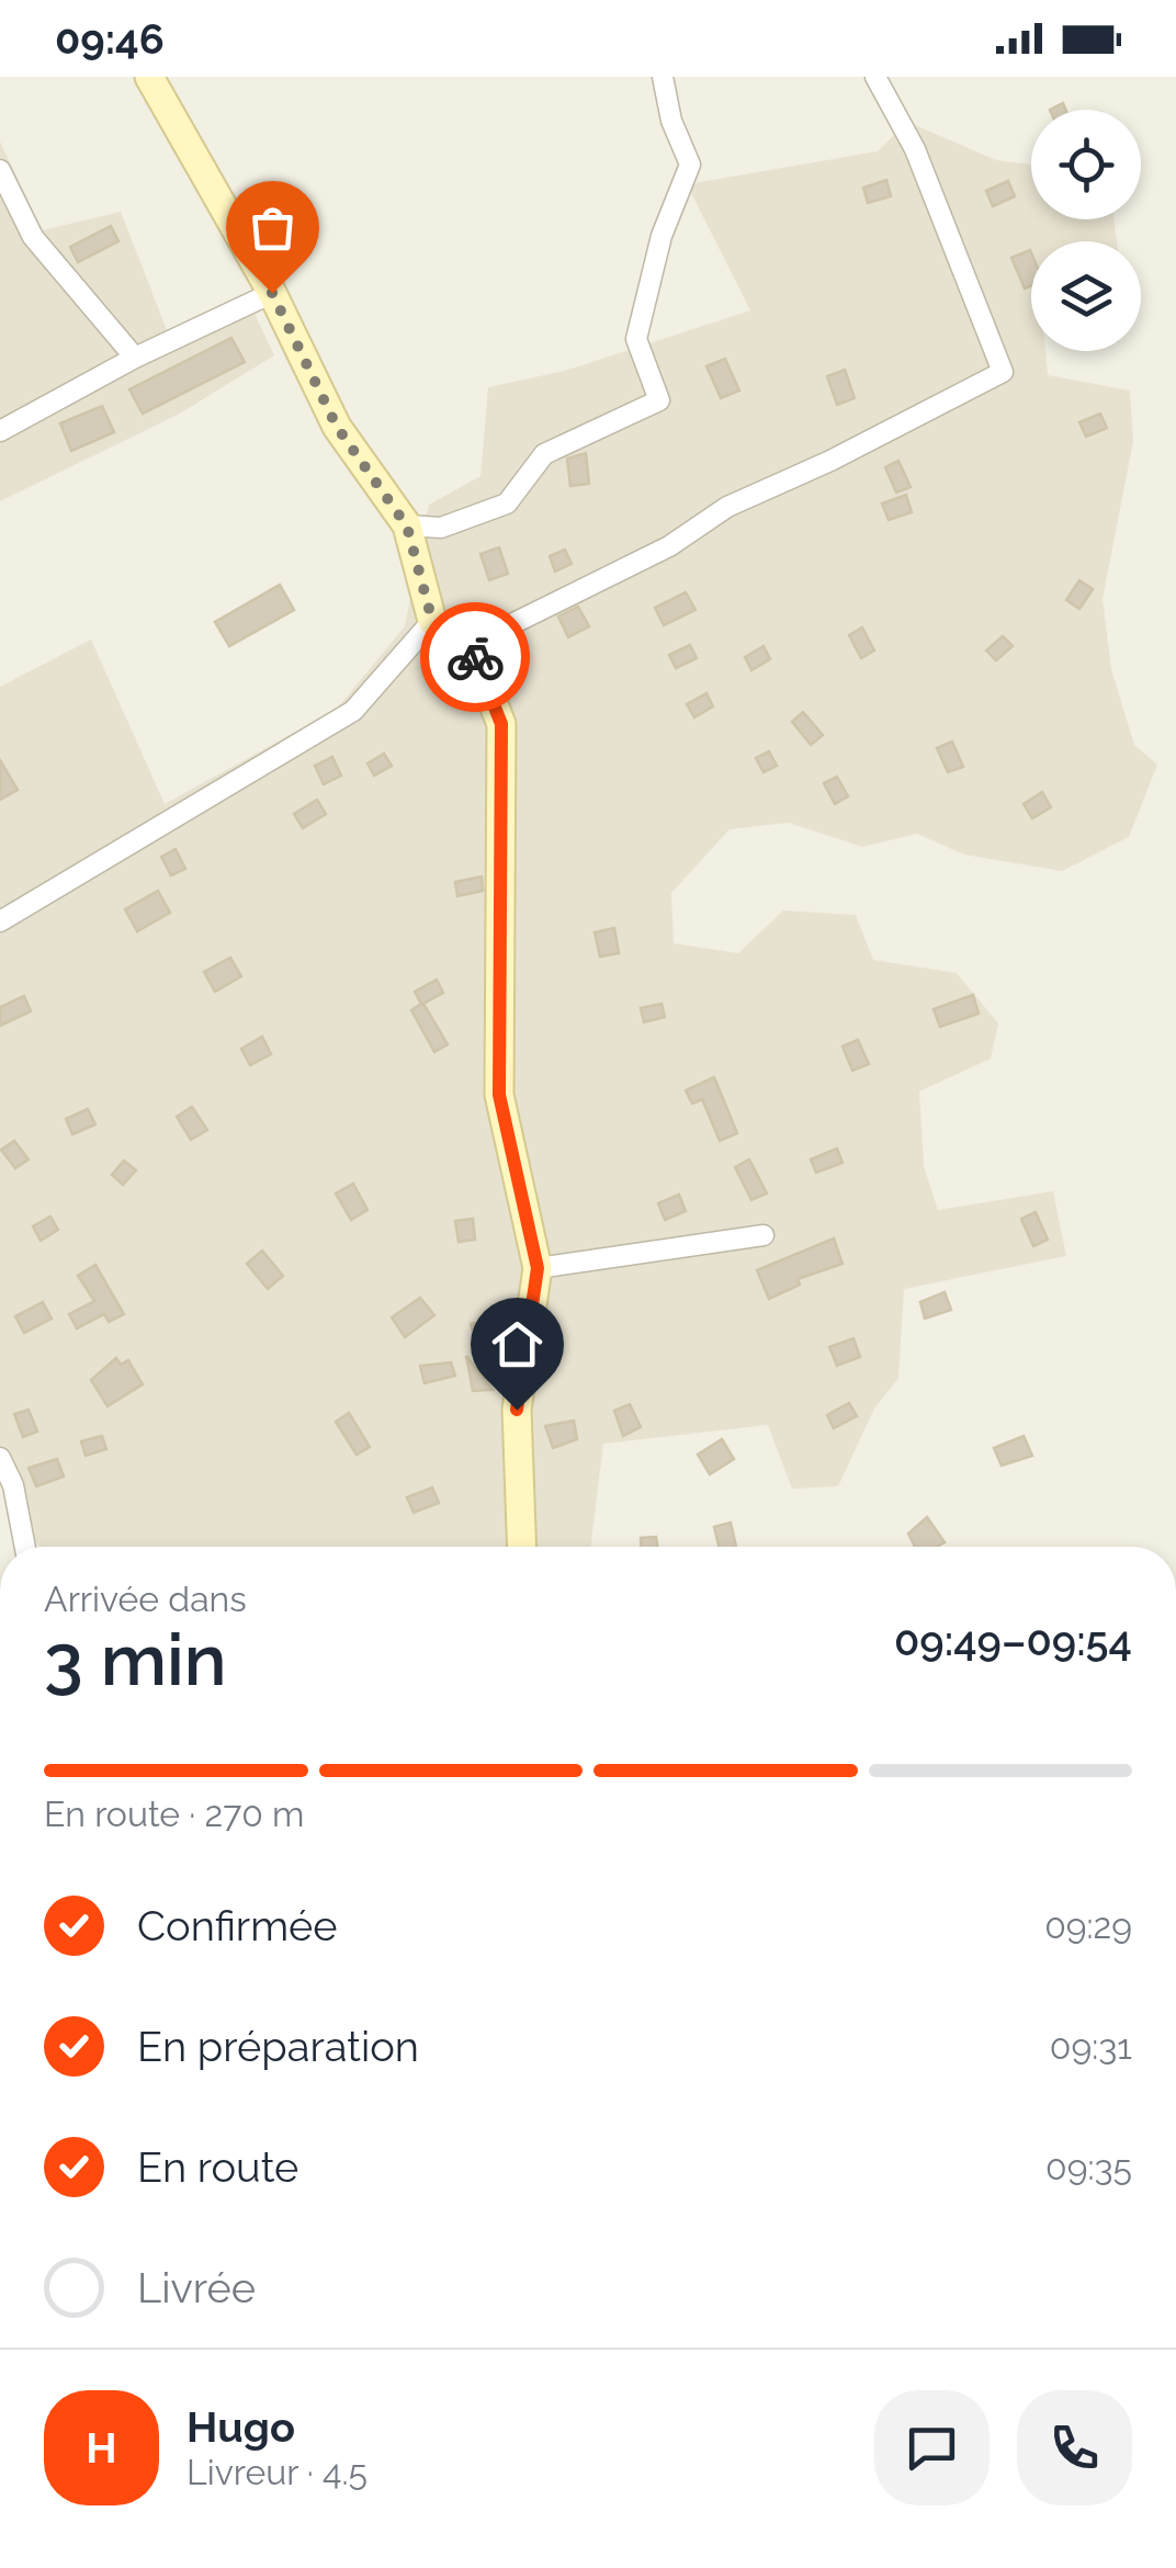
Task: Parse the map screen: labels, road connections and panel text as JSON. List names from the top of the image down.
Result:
{
  "page": {
    "status": "09:46",
    "heading": ["3 min", "Arrivée dans", "09:49–09:54"],
    "panel": ["Hugo", "Livreur · 4.5"],
    "bar": "En route · 270 m",
    "list": [
      ["Confirmée", "09:29"],
      ["En préparation", "09:31"],
      ["En route", "09:35"],
      "Livrée"
    ],
    "round": "H"
  }
}
